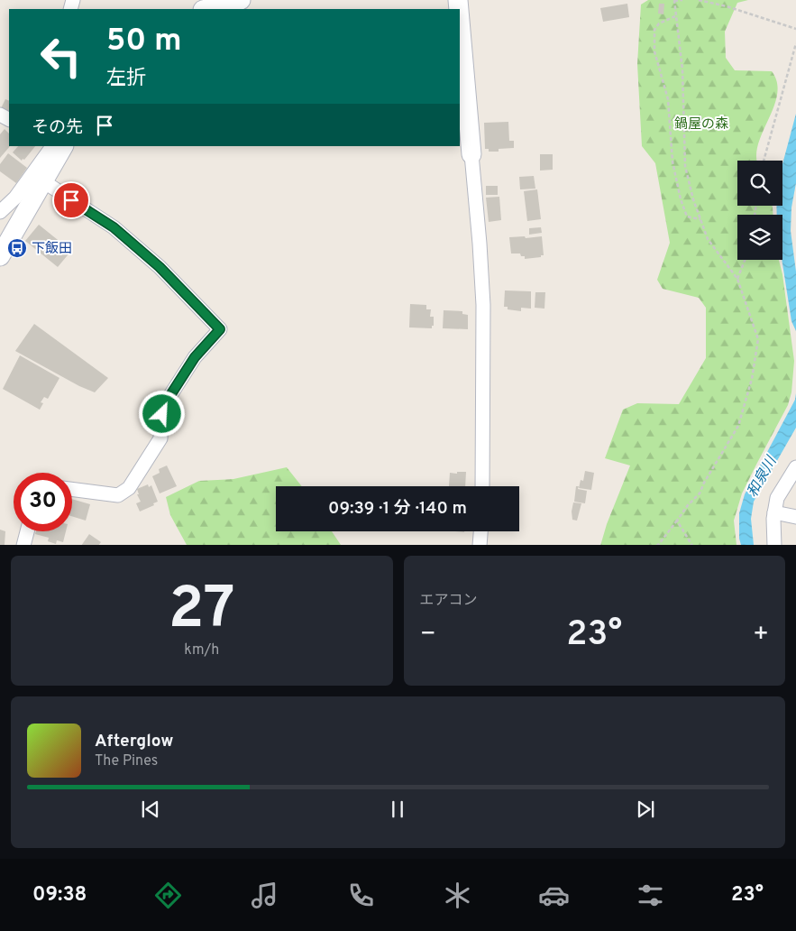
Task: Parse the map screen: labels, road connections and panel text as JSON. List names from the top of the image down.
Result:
{
  "water": ["和泉川"],
  "parks": ["鍋屋の森"],
  "places": {
    "bus stop": ["下飯田"]
  },
  "page": {
    "turn": ["50 m", "左折"],
    "then": "その先",
    "limit": "30",
    "trip": "09:39 · 1 分 · 140 m",
    "tile": [
      ["27", "km/h"],
      "エアコン"
    ],
    "heat": ["−", "23°", "+"],
    "song": ["Afterglow", "The Pines"],
    "tabs": ["09:38", "23°"]
  }
}
